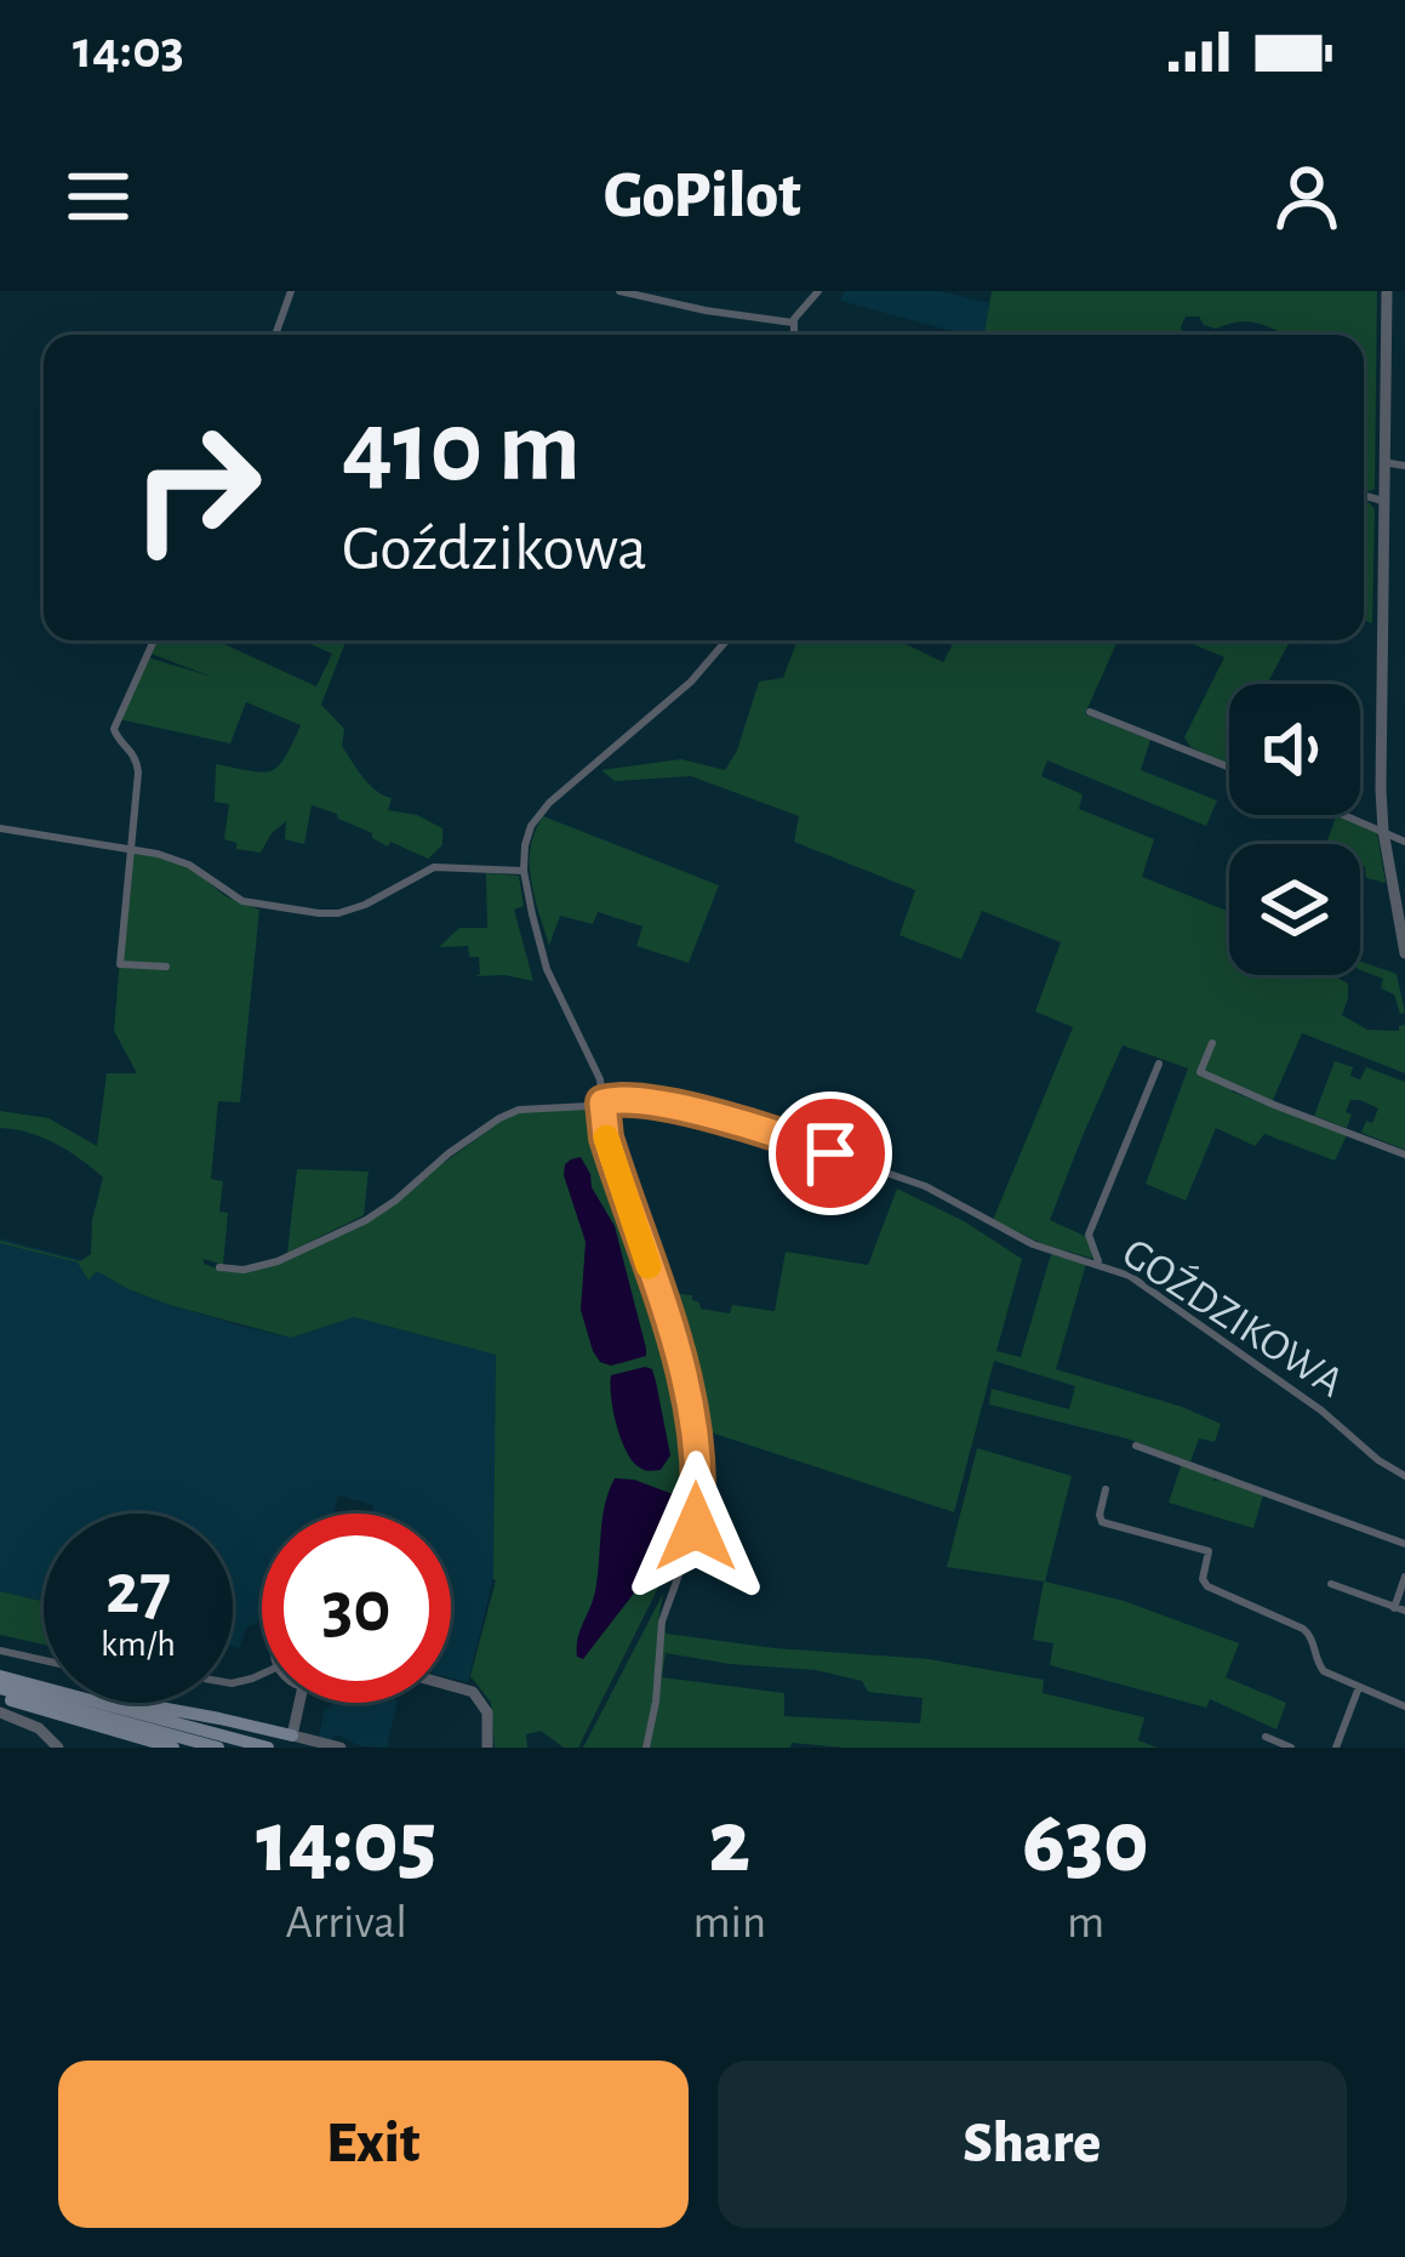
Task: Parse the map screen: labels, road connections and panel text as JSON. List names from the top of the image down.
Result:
{
  "streets": {
    "street": ["GOŹDZIKOWA"]
  },
  "page": {
    "status": "14:03",
    "header": "GoPilot",
    "turn": ["410 m", "Goździkowa"],
    "speed": "27 km/h",
    "limit": "30",
    "eta": [
      "14:05",
      "Arrival",
      "2",
      "min",
      "630",
      "m"
    ],
    "buttons": ["Exit", "Share"]
  }
}
